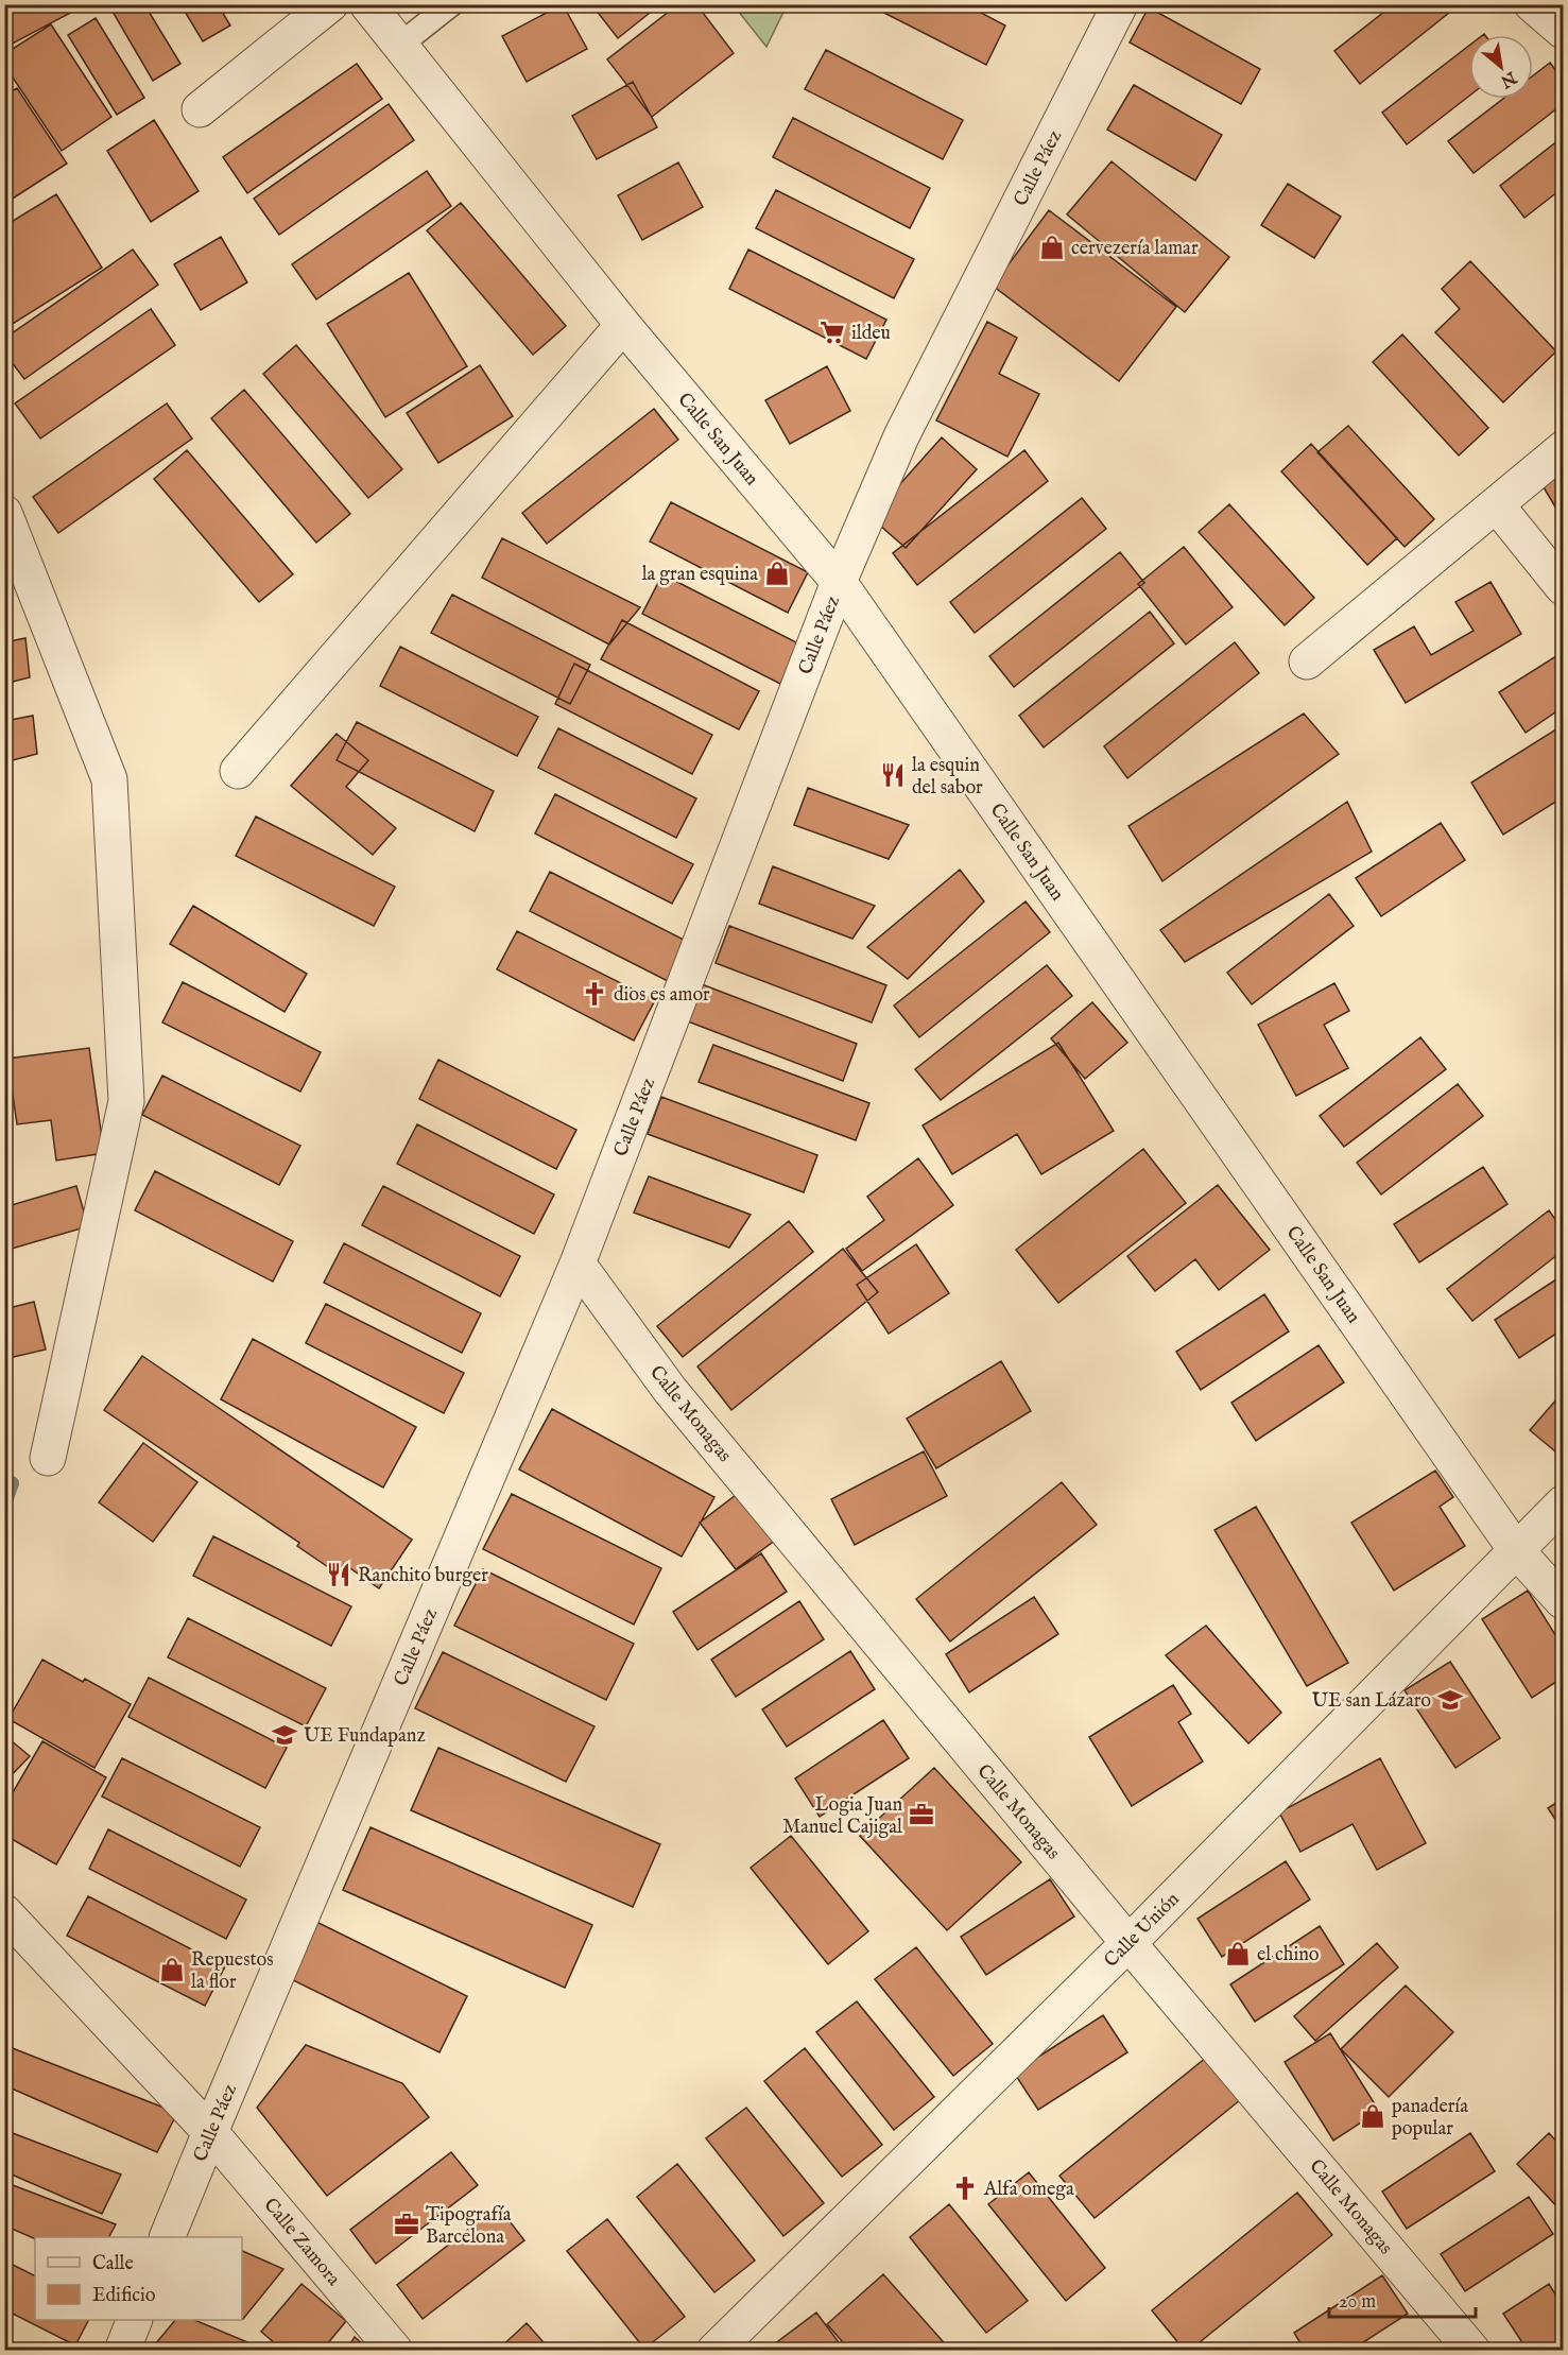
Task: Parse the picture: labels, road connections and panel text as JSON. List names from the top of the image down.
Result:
{
  "streets": {
    "street": [
      "Calle Páez",
      "Calle San Juan",
      "Calle Monagas",
      "Calle Unión",
      "Calle Zamora"
    ]
  },
  "crossings": [
    ["Calle Páez", "Calle San Juan"],
    ["Calle Páez", "Calle Monagas"],
    ["Calle Páez", "Calle Zamora"],
    ["Calle San Juan", "Calle Unión"],
    ["Calle Monagas", "Calle Unión"]
  ],
  "places": {
    "shop": [
      "cervezería lamar",
      "la gran esquina",
      "el chino",
      "Repuestos la flor",
      "panadería popular"
    ],
    "supermarket": ["ildeu"],
    "restaurant": ["la esquin del sabor", "Ranchito burger"],
    "church": ["dios es amor", "Alfa omega"],
    "school or university": ["UE san Lázaro", "UE Fundapanz"],
    "office": ["Logia Juan Manuel Cajigal", "Tipografía Barcelona"]
  },
  "legend": ["Calle", "Edificio"],
  "scale_bar": "20 m",
  "north": "bottom right"
}
